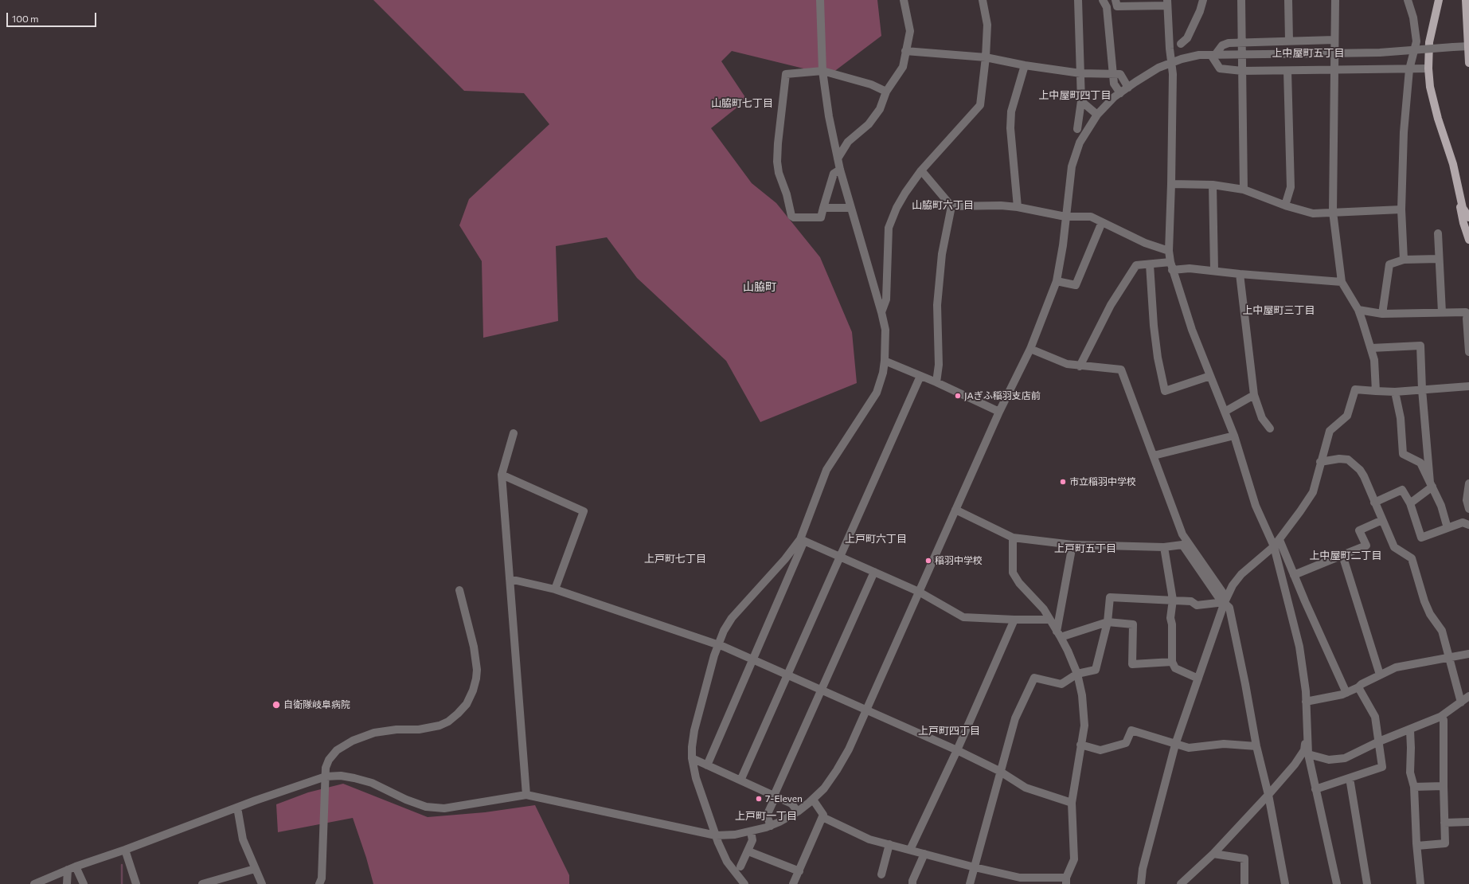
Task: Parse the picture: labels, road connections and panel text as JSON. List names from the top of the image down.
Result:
{
  "districts": [
    "上中屋町五丁目",
    "上中屋町四丁目",
    "山脇町七丁目",
    "山脇町六丁目",
    "山脇町",
    "上中屋町三丁目",
    "上戸町六丁目",
    "上戸町五丁目",
    "上中屋町二丁目",
    "上戸町七丁目",
    "上戸町四丁目",
    "上戸町一丁目"
  ],
  "places": [
    "JAぎふ稲羽支店前",
    "市立稲羽中学校",
    "稲羽中学校",
    "自衛隊岐阜病院",
    "7-Eleven"
  ],
  "scale_bar": "100 m"
}
